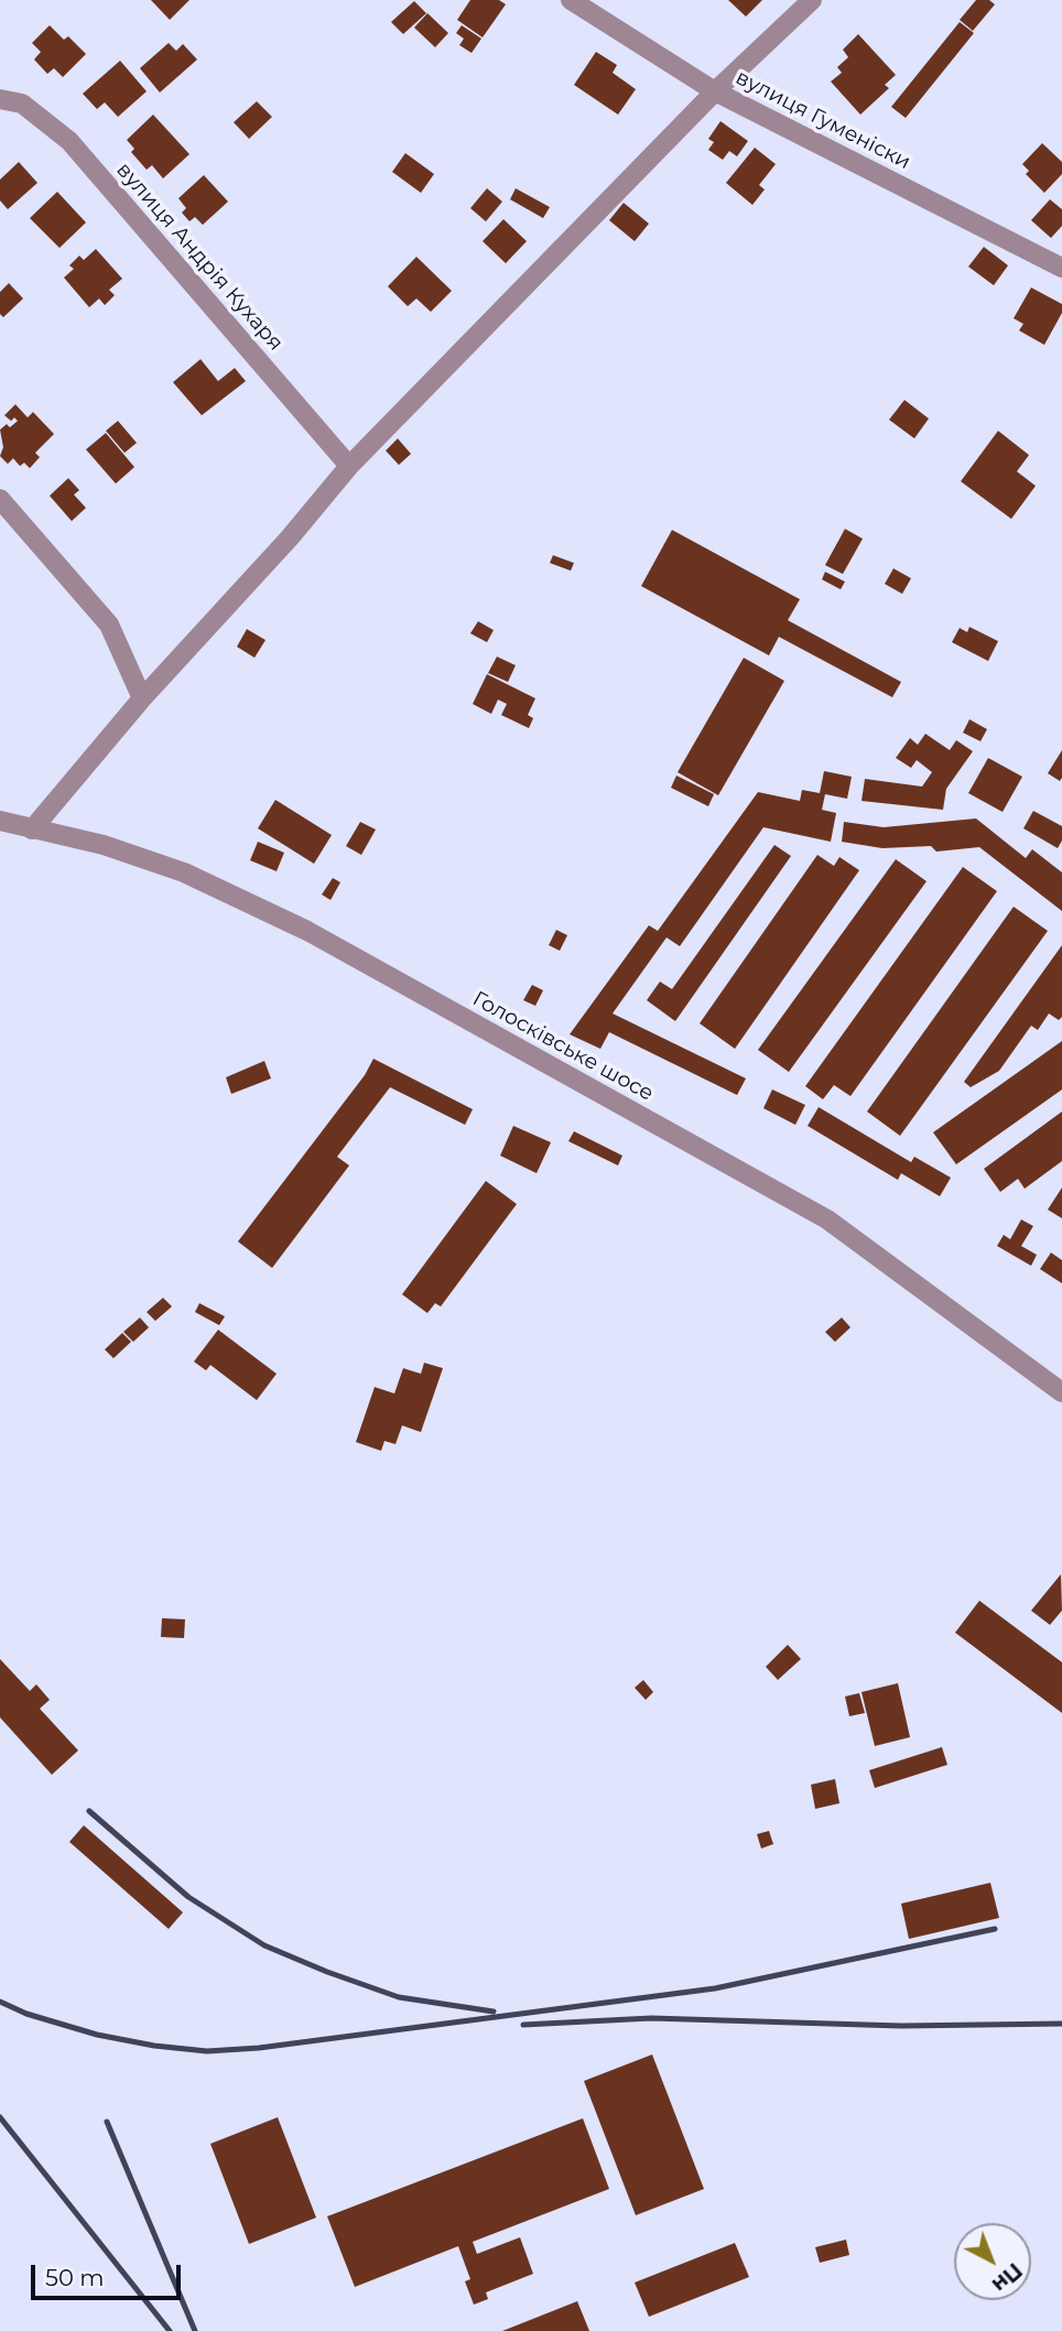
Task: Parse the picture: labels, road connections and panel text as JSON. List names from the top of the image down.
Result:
{
  "streets": {
    "street": ["вулиця Гуменіски", "вулиця Андрія Кухаря", "Голосківське шосе"]
  },
  "scale_bar": "50 m",
  "north": "bottom right"
}
